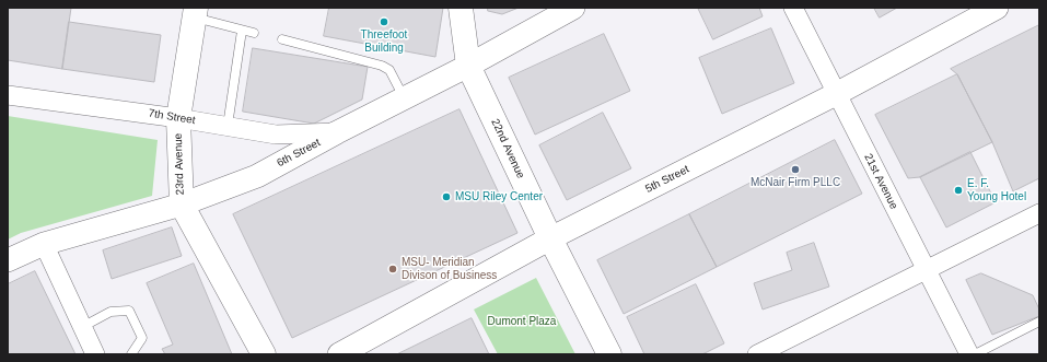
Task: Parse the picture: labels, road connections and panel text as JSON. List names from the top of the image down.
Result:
{
  "streets": {
    "main road": ["22nd Avenue", "23rd Avenue"],
    "street": [
      "7th Street",
      "6th Street",
      "5th Street",
      "21st Avenue"
    ]
  },
  "crossings": [
    ["7th Street", "6th Street"],
    ["7th Street", "23rd Avenue"],
    ["22nd Avenue", "6th Street"],
    ["22nd Avenue", "5th Street"],
    ["6th Street", "23rd Avenue"],
    ["5th Street", "21st Avenue"]
  ],
  "parks": ["Dumont Plaza"],
  "places": [
    "Threefoot Building",
    "McNair Firm PLLC",
    "E. F. Young Hotel",
    "MSU Riley Center",
    "MSU- Meridian Divison of Business"
  ]
}
